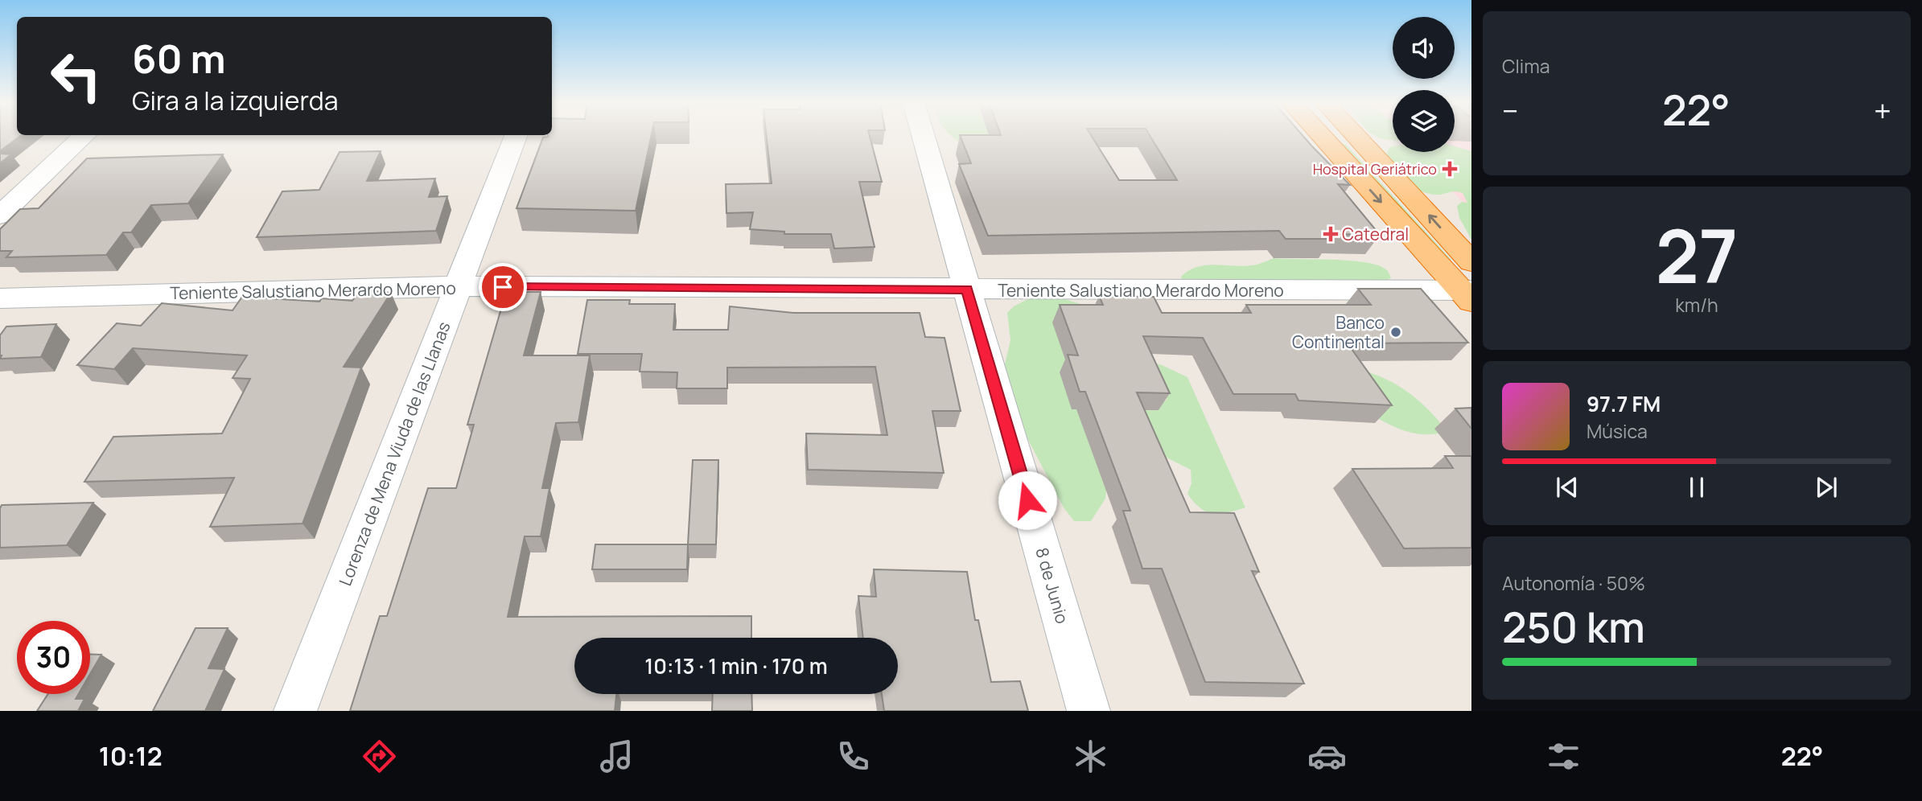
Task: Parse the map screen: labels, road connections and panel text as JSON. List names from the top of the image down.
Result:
{
  "streets": {
    "street": ["Teniente Salustiano Merardo Moreno", "Lorenza de Mena Viuda de las Llanas", "8 de Junio"]
  },
  "crossings": [
    ["Teniente Salustiano Merardo Moreno", "Lorenza de Mena Viuda de las Llanas"],
    ["Teniente Salustiano Merardo Moreno", "8 de Junio"]
  ],
  "places": {
    "health": ["Hospital Geriátrico", "Catedral"],
    "other": ["Banco Continental"]
  },
  "page": {
    "tile": [
      "Clima",
      ["27", "km/h"],
      ["Autonomía · 50%", "250 km"]
    ],
    "turn": ["60 m", "Gira a la izquierda"],
    "heat": ["−", "22°", "+"],
    "song": ["97.7 FM", "Música"],
    "limit": "30",
    "trip": "10:13 · 1 min · 170 m",
    "tabs": ["10:12", "22°"]
  }
}
